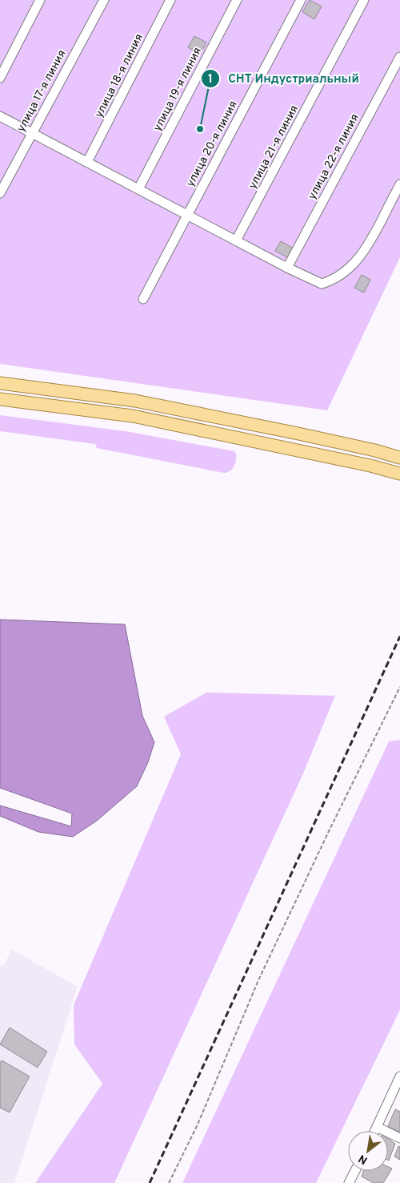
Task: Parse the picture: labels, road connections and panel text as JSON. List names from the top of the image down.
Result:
{
  "streets": {
    "street": [
      "улица 18-я линия",
      "улица 19-я линия",
      "улица 17-я линия",
      "улица 20-я линия",
      "улица 21-я линия",
      "улица 22-я линия"
    ]
  },
  "places": ["СНТ Индустриальный"],
  "north": "bottom left"
}
